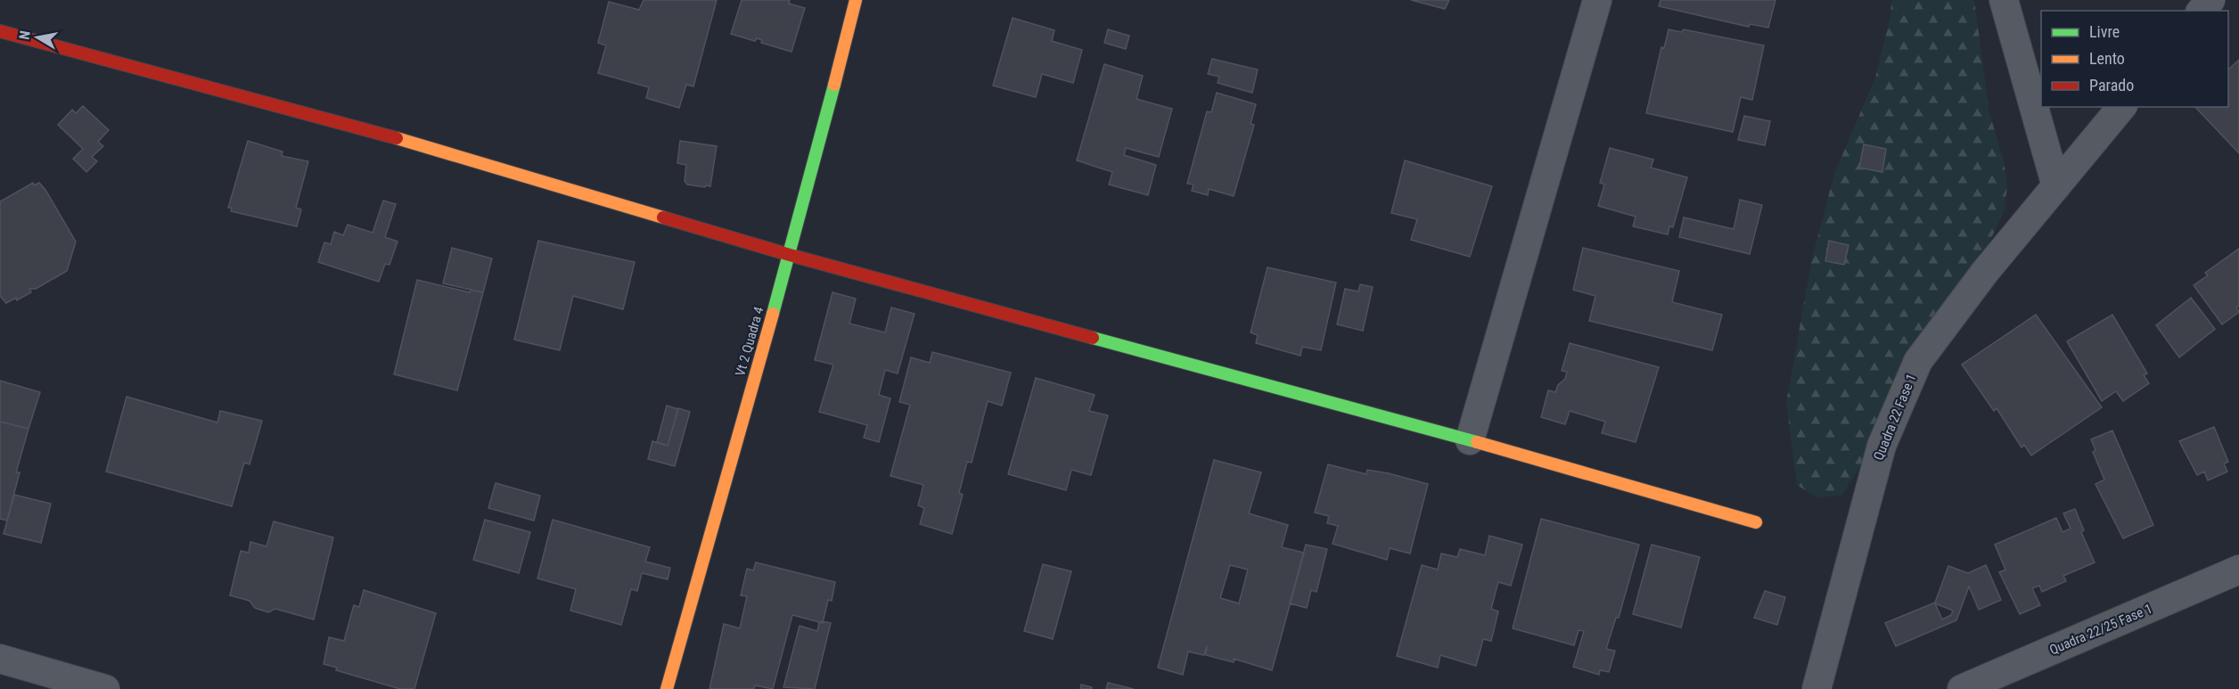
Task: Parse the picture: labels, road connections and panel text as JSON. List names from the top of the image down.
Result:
{
  "streets": {
    "street": ["Vt 2 Quadra 4", "Quadra 22 Fase 1", "Quadra 22/25 Fase 1"]
  },
  "legend": ["Livre", "Lento", "Parado"],
  "north": "left"
}
